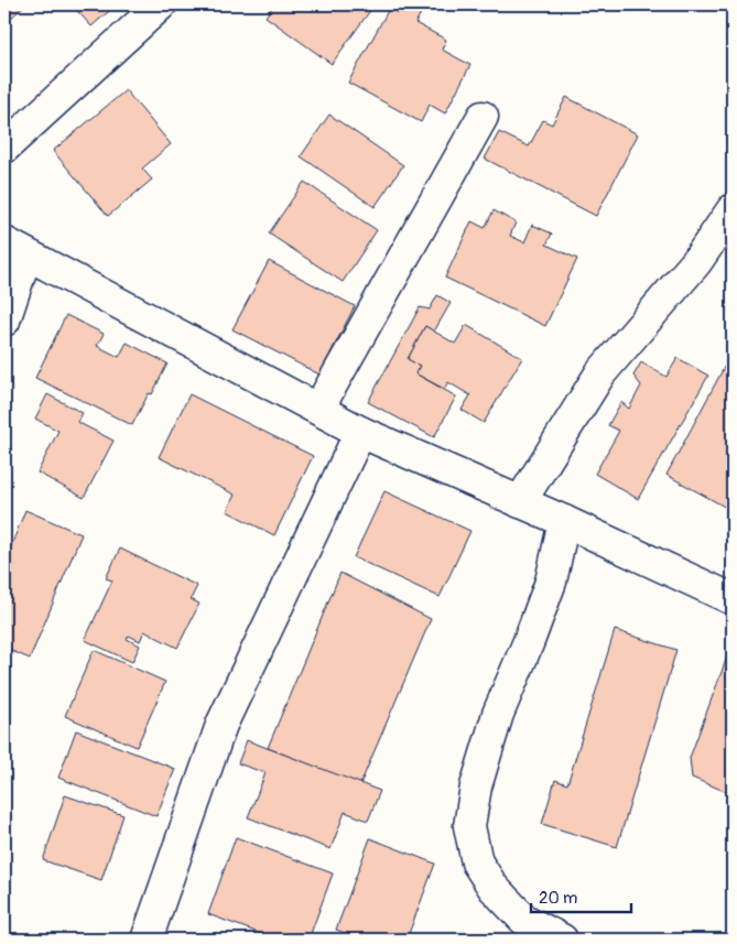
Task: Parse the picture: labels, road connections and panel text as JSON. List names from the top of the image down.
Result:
{
  "scale_bar": "20 m"
}
